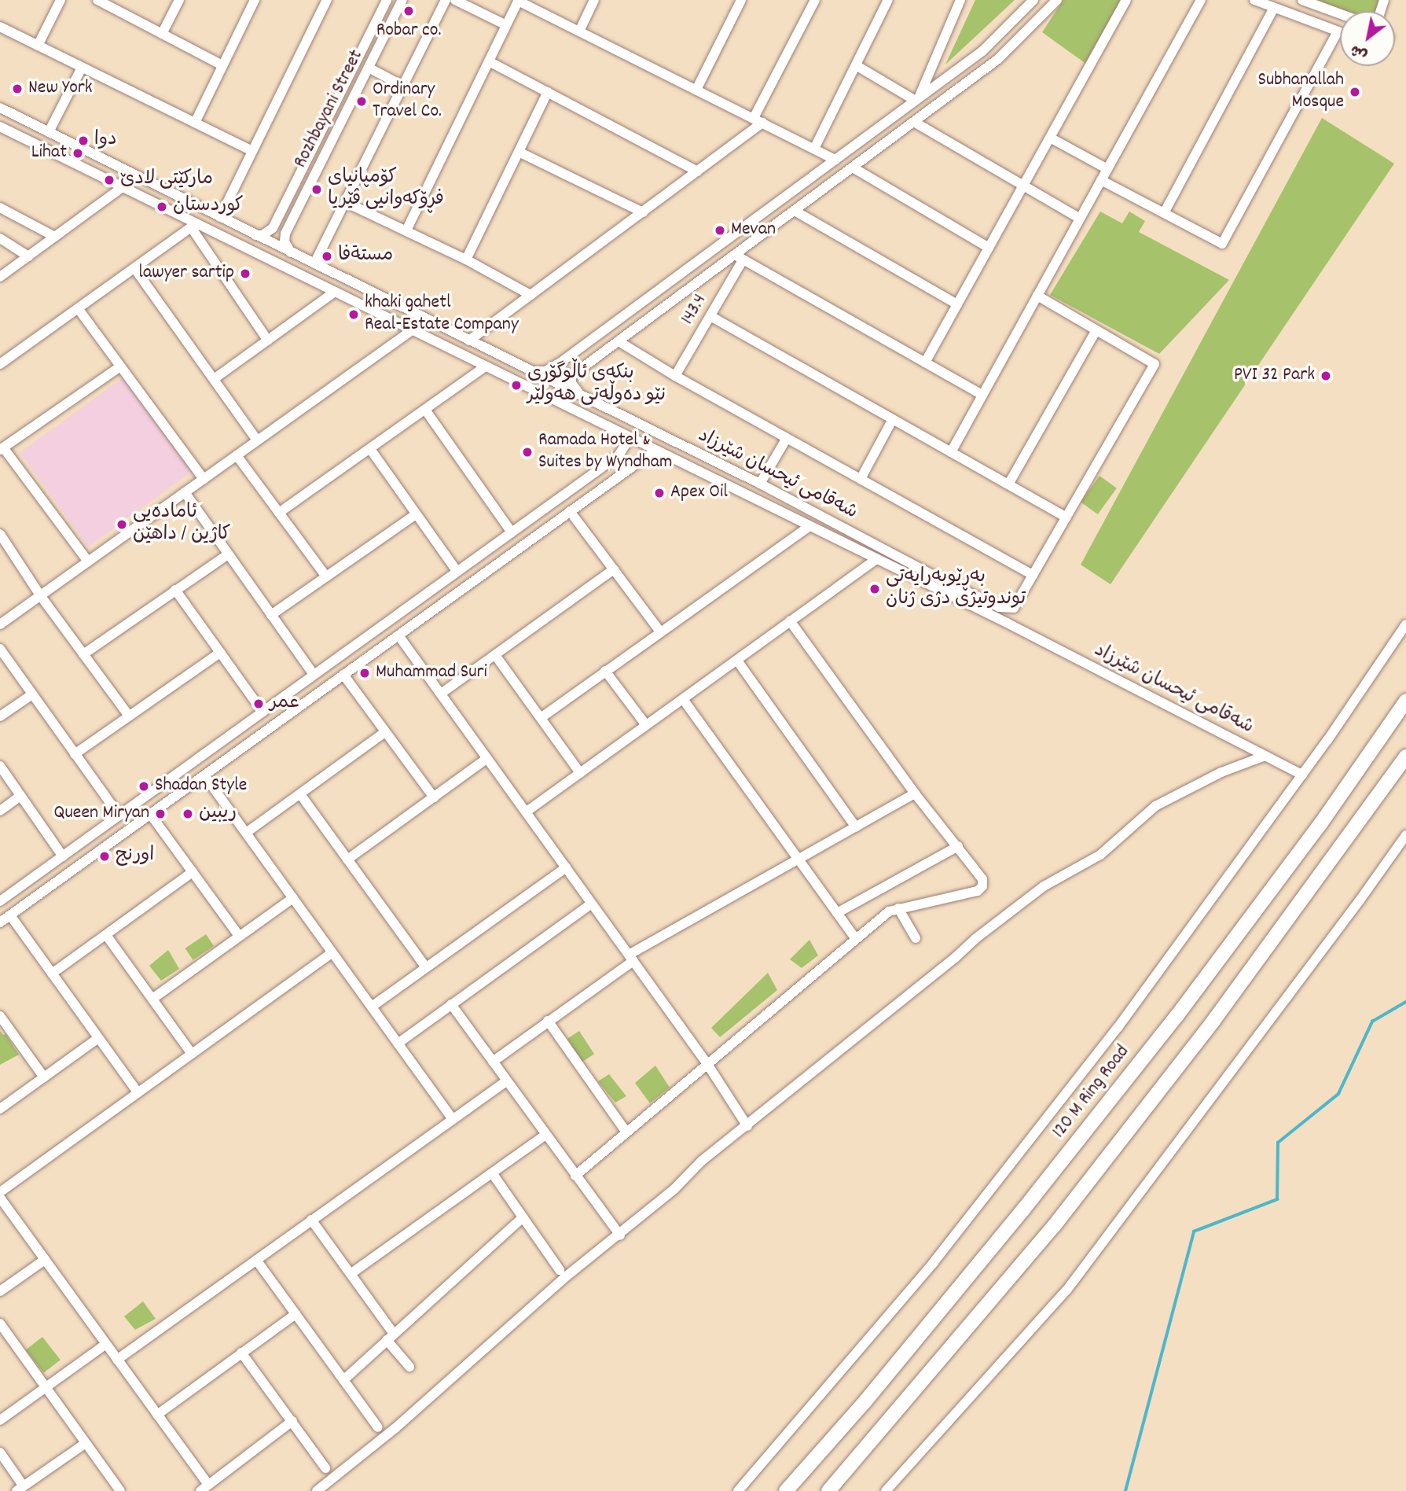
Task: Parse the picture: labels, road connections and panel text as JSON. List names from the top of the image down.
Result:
{
  "streets": {
    "highway": ["120 M Ring Road"],
    "street": ["Rozhbayani Street", "143.4", "شەقامی ئیحسان شێرزاد"]
  },
  "places": [
    "Robar co.",
    "New York",
    "Subhanallah Mosque",
    "Ordinary Travel Co.",
    "دوا",
    "Lihat",
    "مارکێتی لادێ",
    "کۆمپانیای فڕۆکەوانیی ڤێریا",
    "كوردستان",
    "Mevan",
    "مستةفا",
    "lawyer sartip",
    "khaki gahetl Real-Estate Company",
    "PVI 32 Park",
    "بنکەی ئاڵوگۆڕی نێو دەوڵەتی هەولێر",
    "Ramada Hotel & Suites by Wyndham",
    "Apex Oil",
    "ئامادەيی کاژين / داهێن",
    "بەڕێوبەرایەتی توندوتیژی دژی ژنان",
    "Muhammad Suri",
    "عمر",
    "Shadan Style",
    "Queen Miryan",
    "ريبين",
    "اورنج"
  ],
  "north": "bottom left"
}
